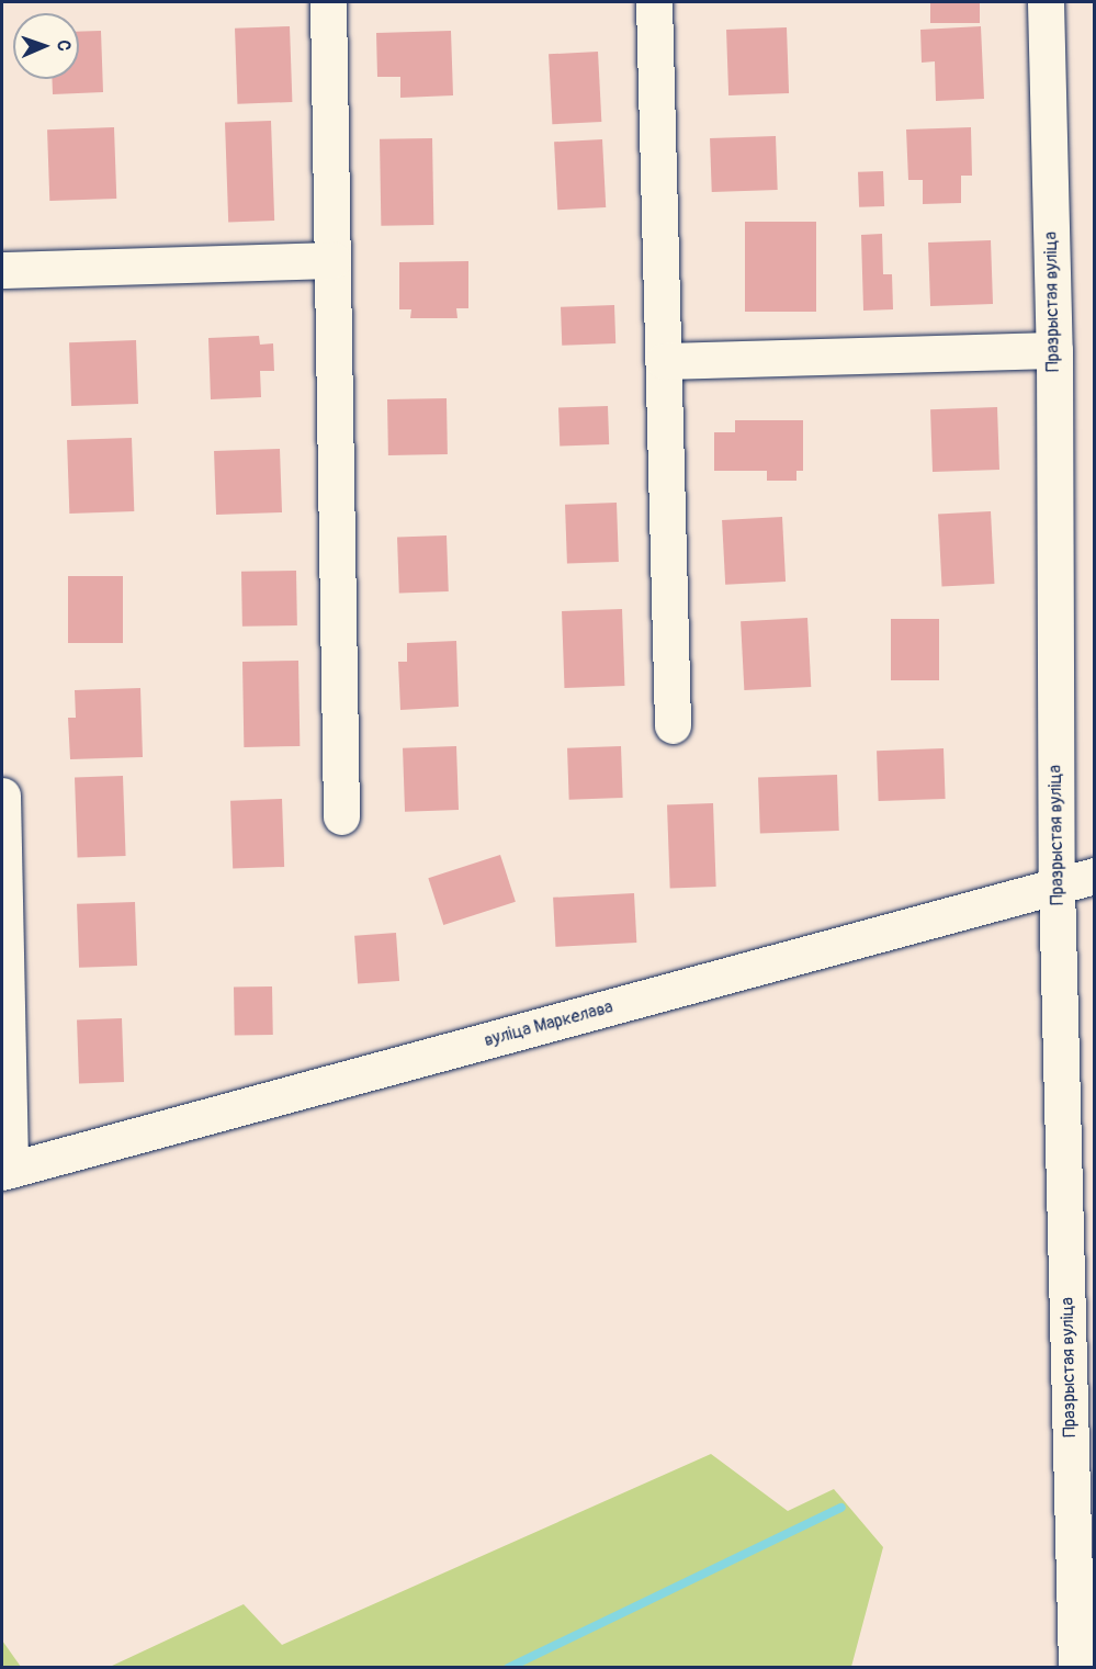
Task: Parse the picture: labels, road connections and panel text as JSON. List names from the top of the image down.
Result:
{
  "streets": {
    "street": ["Празрыстая вуліца", "вуліца Маркелава"]
  },
  "crossings": [
    ["Празрыстая вуліца", "вуліца Маркелава"]
  ],
  "north": "right"
}
